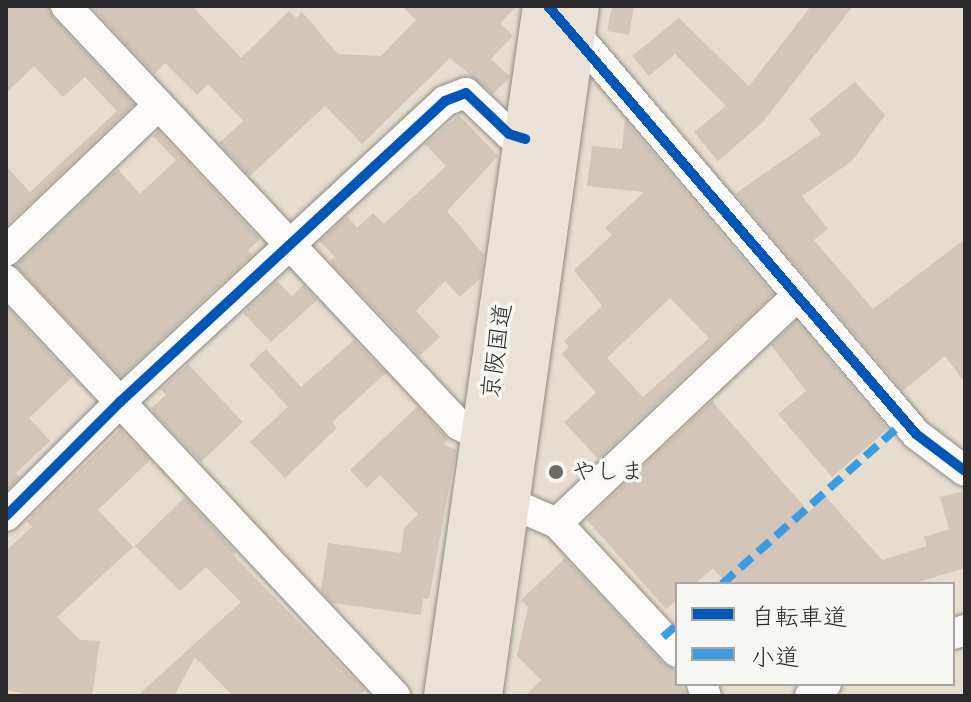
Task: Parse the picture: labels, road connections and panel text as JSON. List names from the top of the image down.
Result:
{
  "streets": {
    "highway": ["京阪国道"]
  },
  "places": ["やしま"],
  "legend": ["自転車道", "小道"]
}
